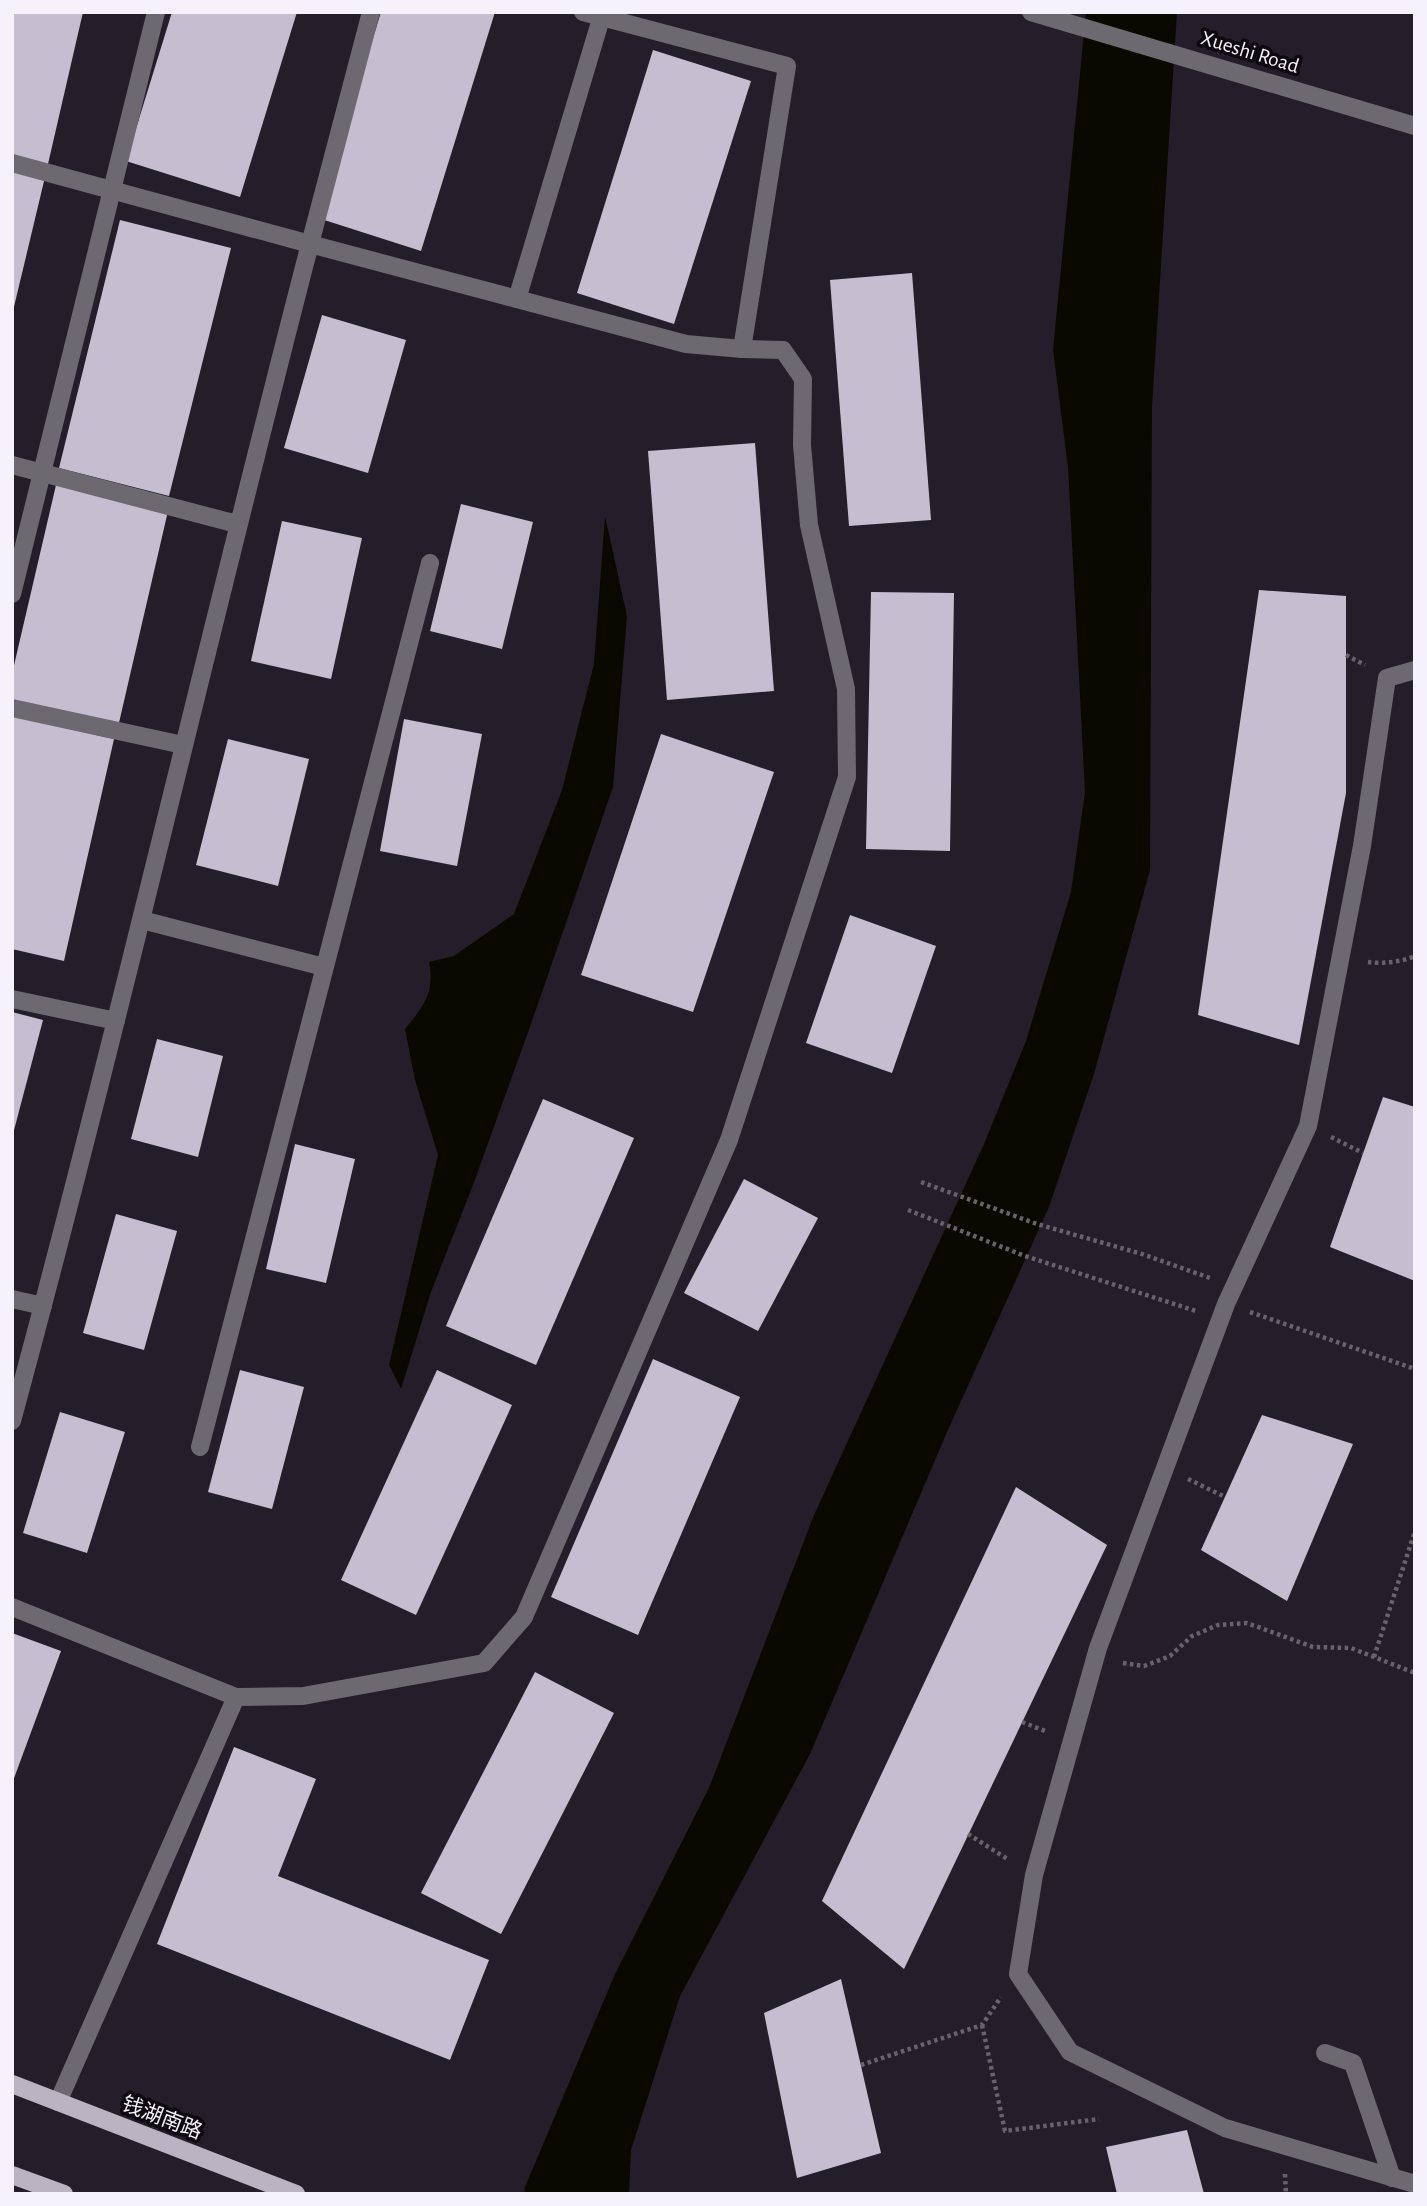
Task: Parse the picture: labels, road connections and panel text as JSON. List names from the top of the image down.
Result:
{
  "streets": {
    "main road": ["钱湖南路"],
    "street": ["Xueshi Road"]
  }
}
